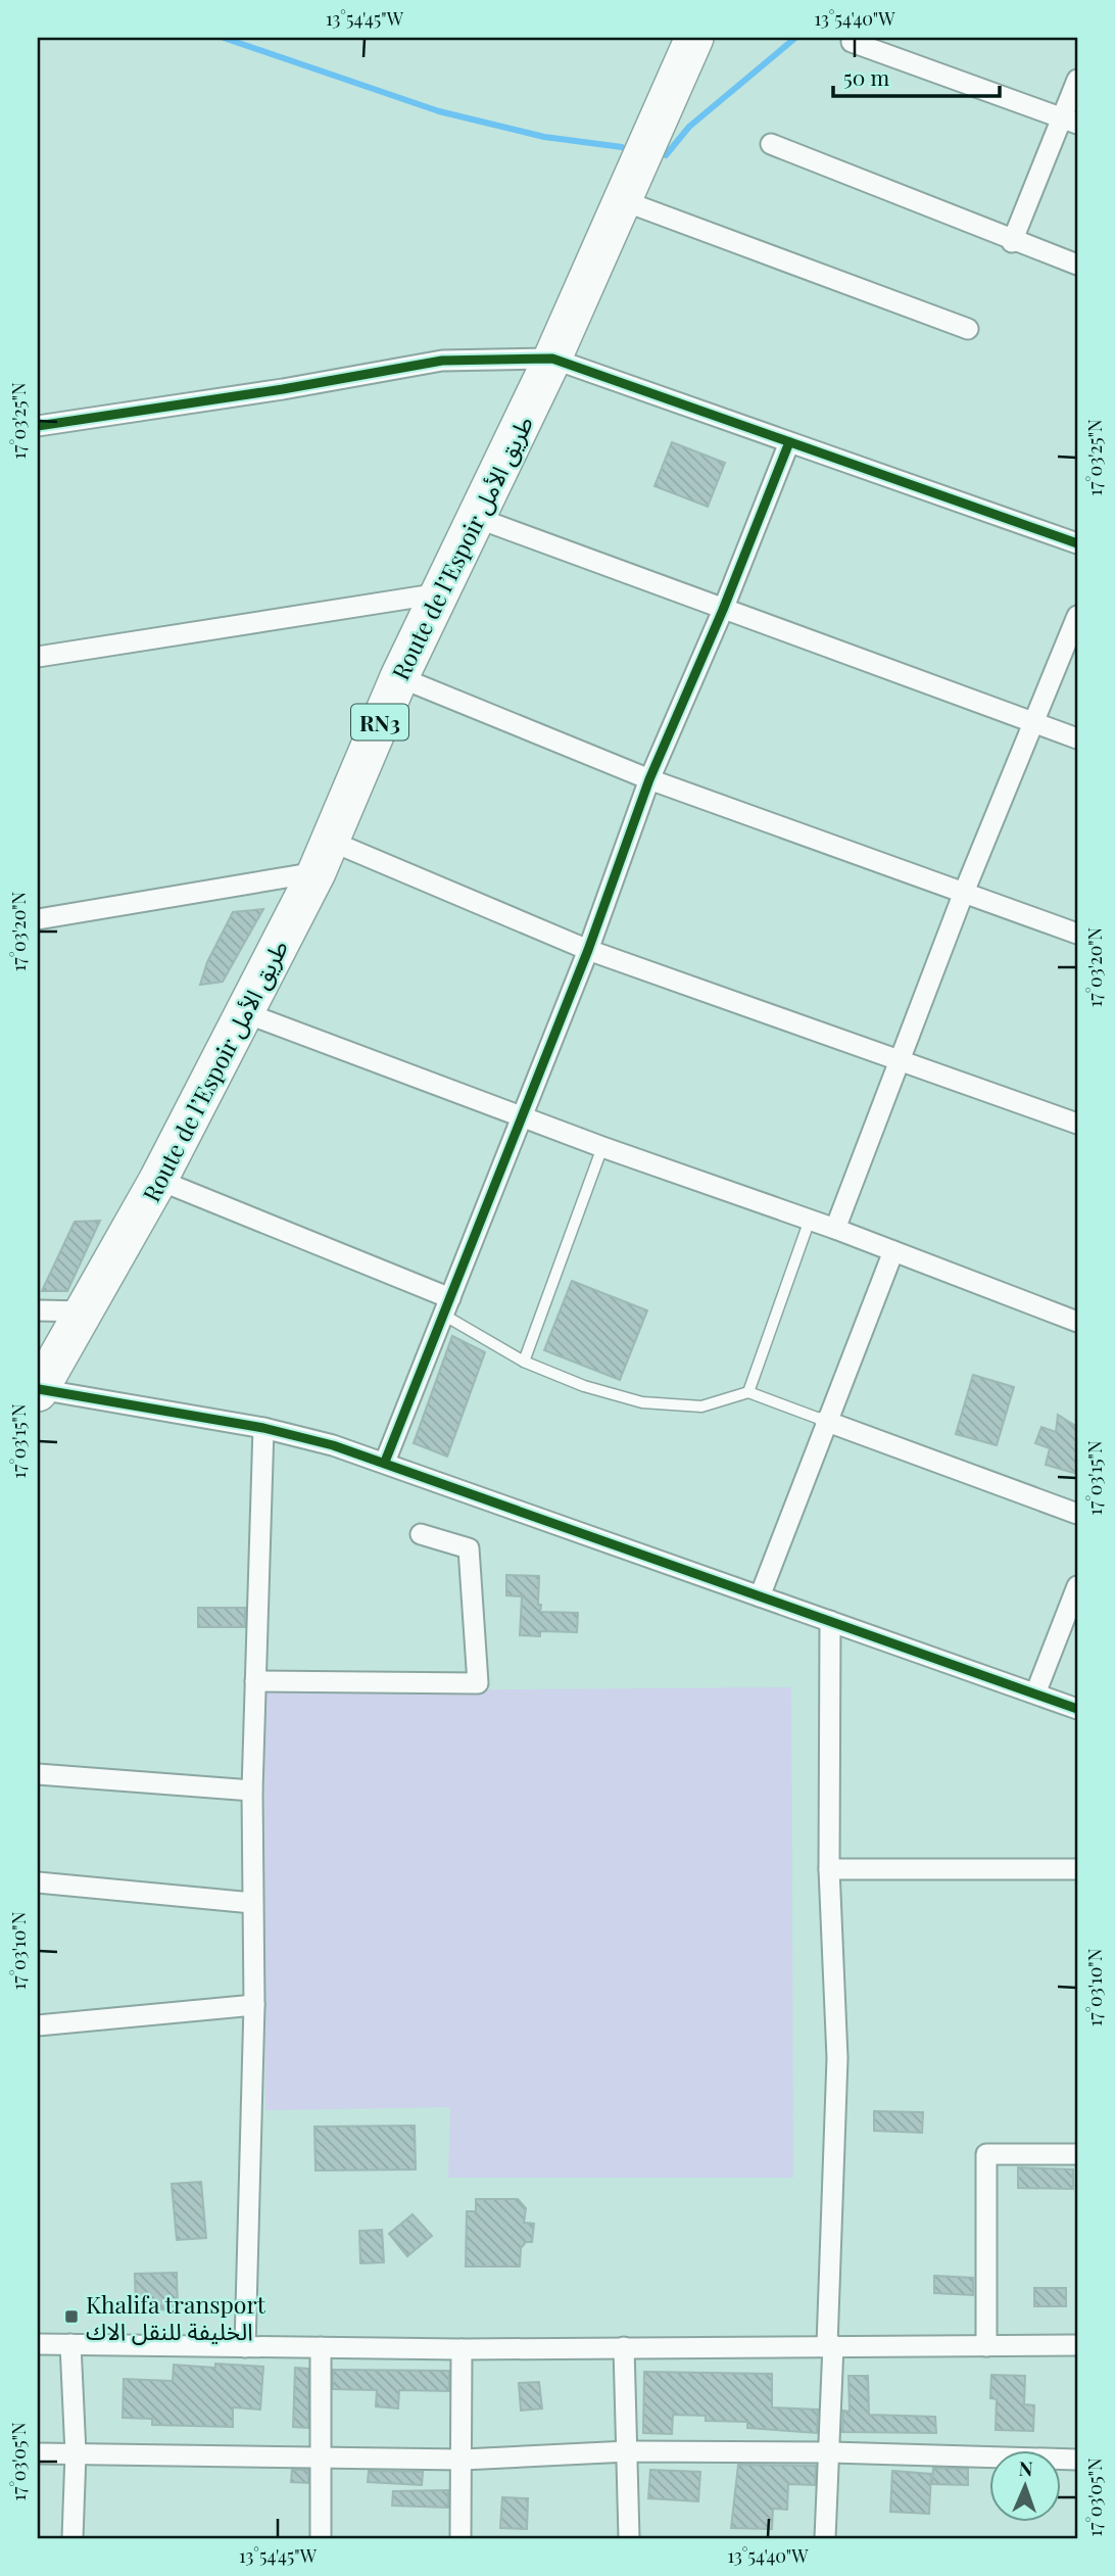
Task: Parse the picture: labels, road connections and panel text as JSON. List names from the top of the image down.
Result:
{
  "streets": {
    "highway": ["Route de l’Espoir طريق الأمل", "RN3"]
  },
  "places": {
    "transit": ["Khalifa transport الخليفة للنقل الاك"]
  },
  "scale_bar": "50 m",
  "north": "top",
  "coordinates": [
    "13°54'45\"W",
    "13°54'40\"W",
    "17°03'25\"N",
    "17°03'20\"N",
    "17°03'15\"N",
    "17°03'10\"N",
    "17°03'05\"N"
  ]
}
